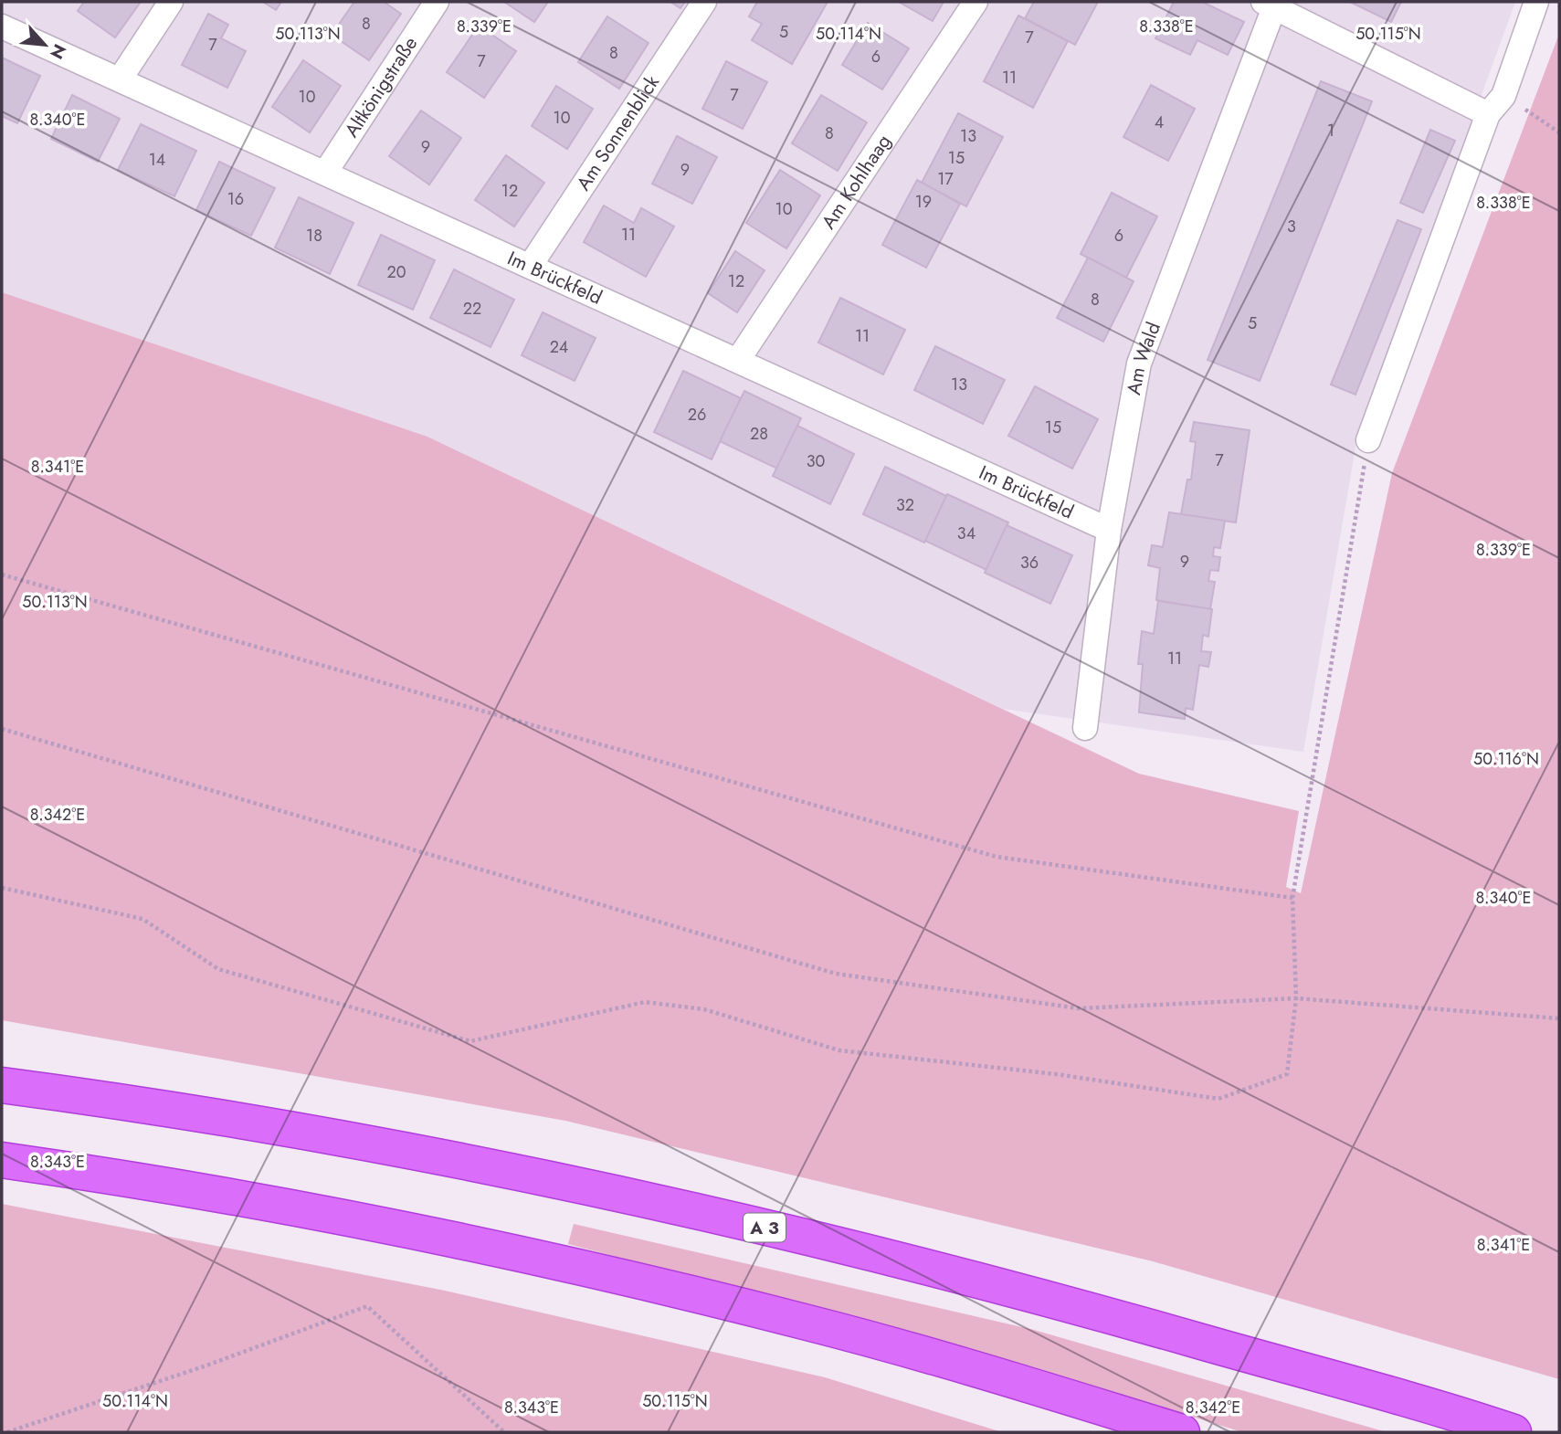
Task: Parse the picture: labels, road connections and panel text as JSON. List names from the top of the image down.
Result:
{
  "streets": {
    "highway": ["A 3"],
    "street": [
      "Altkönigstraße",
      "Am Sonnenblick",
      "Am Kohlhaag",
      "Im Brückfeld",
      "Am Wald"
    ]
  },
  "crossings": [
    ["Altkönigstraße", "Im Brückfeld"],
    ["Am Sonnenblick", "Im Brückfeld"],
    ["Am Kohlhaag", "Im Brückfeld"],
    ["Im Brückfeld", "Am Wald"]
  ],
  "house_numbers": [
    "8",
    "5",
    "7",
    "7",
    "8",
    "6",
    "7",
    "11",
    "7",
    "10",
    "10",
    "4",
    "1",
    "8",
    "13",
    "9",
    "15",
    "14",
    "9",
    "17",
    "12",
    "16",
    "19",
    "10",
    "3",
    "11",
    "18",
    "6",
    "20",
    "12",
    "8",
    "22",
    "5",
    "11",
    "24",
    "13",
    "26",
    "15",
    "28",
    "7",
    "30",
    "32",
    "34",
    "9",
    "36",
    "11"
  ],
  "north": "bottom right",
  "coordinates": [
    "8.339°E",
    "8.338°E",
    "50.113°N",
    "50.114°N",
    "50.115°N",
    "8.340°E",
    "8.341°E",
    "50.116°N",
    "8.342°E",
    "8.343°E"
  ]
}
